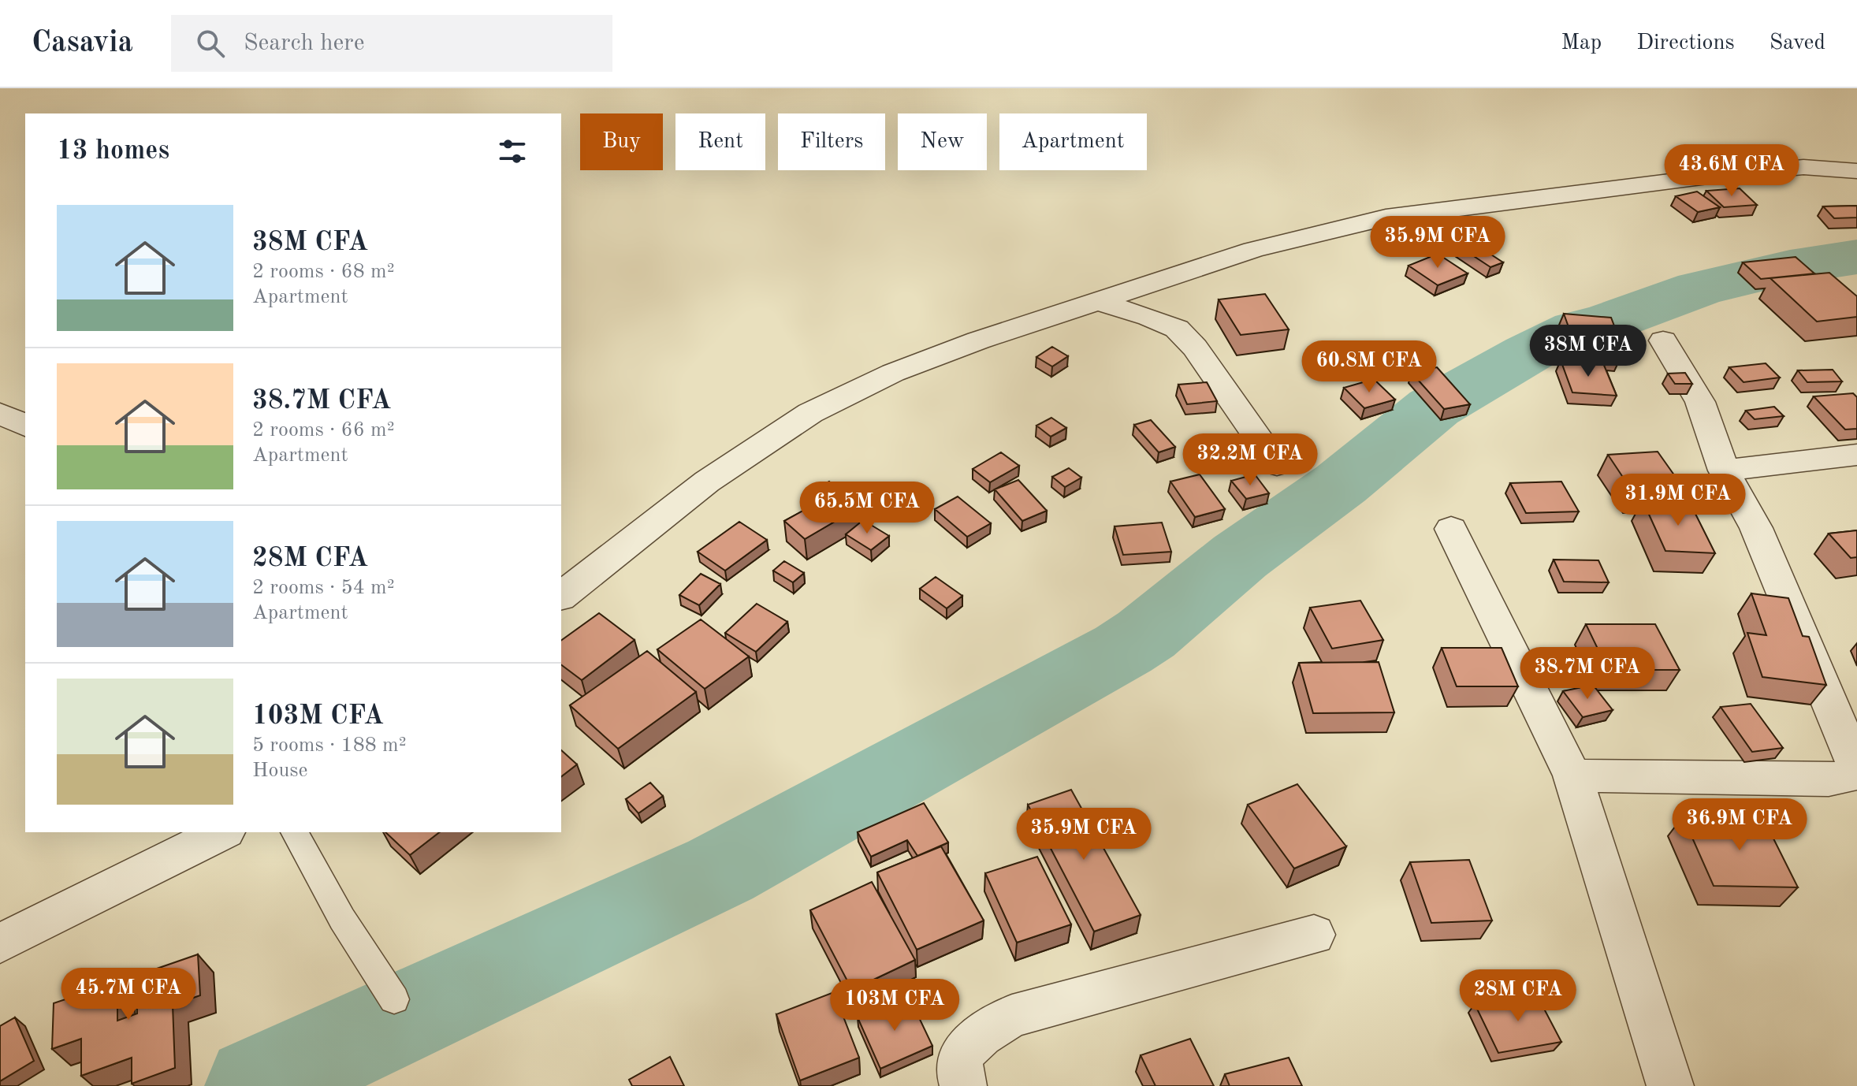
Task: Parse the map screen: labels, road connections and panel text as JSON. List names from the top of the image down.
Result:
{
  "page": {
    "header": "Casavia",
    "search": "Search here",
    "nav": ["Map", "Directions", "Saved"],
    "chip": [
      "Buy",
      "Rent",
      "Filters",
      "New",
      "Apartment"
    ],
    "heading": "13 homes",
    "price": [
      "43.6M CFA",
      "35.9M CFA",
      "38M CFA",
      "60.8M CFA",
      "32.2M CFA",
      "31.9M CFA",
      "65.5M CFA",
      "38.7M CFA",
      "36.9M CFA",
      "35.9M CFA",
      "45.7M CFA",
      "28M CFA",
      "103M CFA"
    ],
    "list": [
      {
        "name": "38M CFA",
        "note": "2 rooms · 68 m² · Apartment"
      },
      {
        "name": "38.7M CFA",
        "note": "2 rooms · 66 m² · Apartment"
      },
      {
        "name": "28M CFA",
        "note": "2 rooms · 54 m² · Apartment"
      },
      {
        "name": "103M CFA",
        "note": "5 rooms · 188 m² · House"
      }
    ]
  }
}
